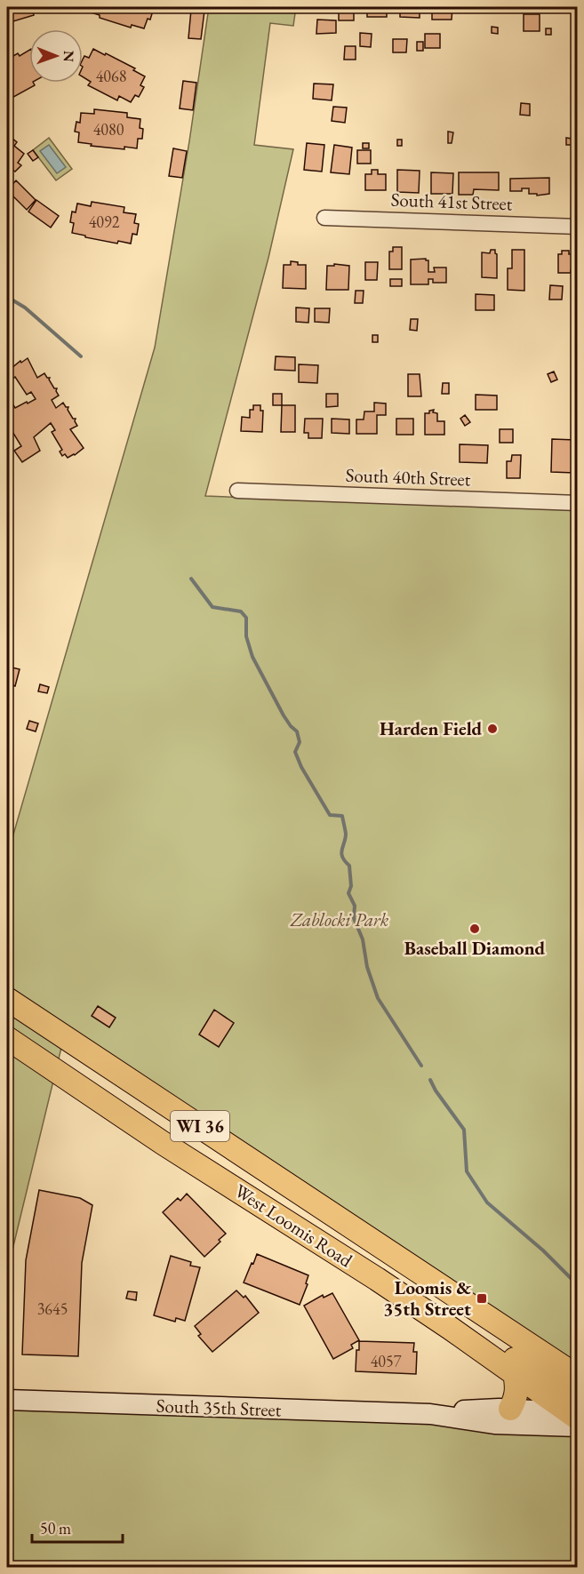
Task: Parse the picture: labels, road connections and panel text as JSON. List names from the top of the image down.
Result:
{
  "streets": {
    "main road": ["WI 36", "West Loomis Road"],
    "street": ["South 41st Street", "South 40th Street", "South 35th Street"]
  },
  "crossings": [
    ["West Loomis Road", "South 35th Street"]
  ],
  "parks": ["Zablocki Park"],
  "places": {
    "other": ["Harden Field", "Baseball Diamond"],
    "transit": ["Loomis & 35th Street"]
  },
  "house_numbers": [
    "4068",
    "4080",
    "4092",
    "3645",
    "4057"
  ],
  "scale_bar": "50 m",
  "north": "right"
}
